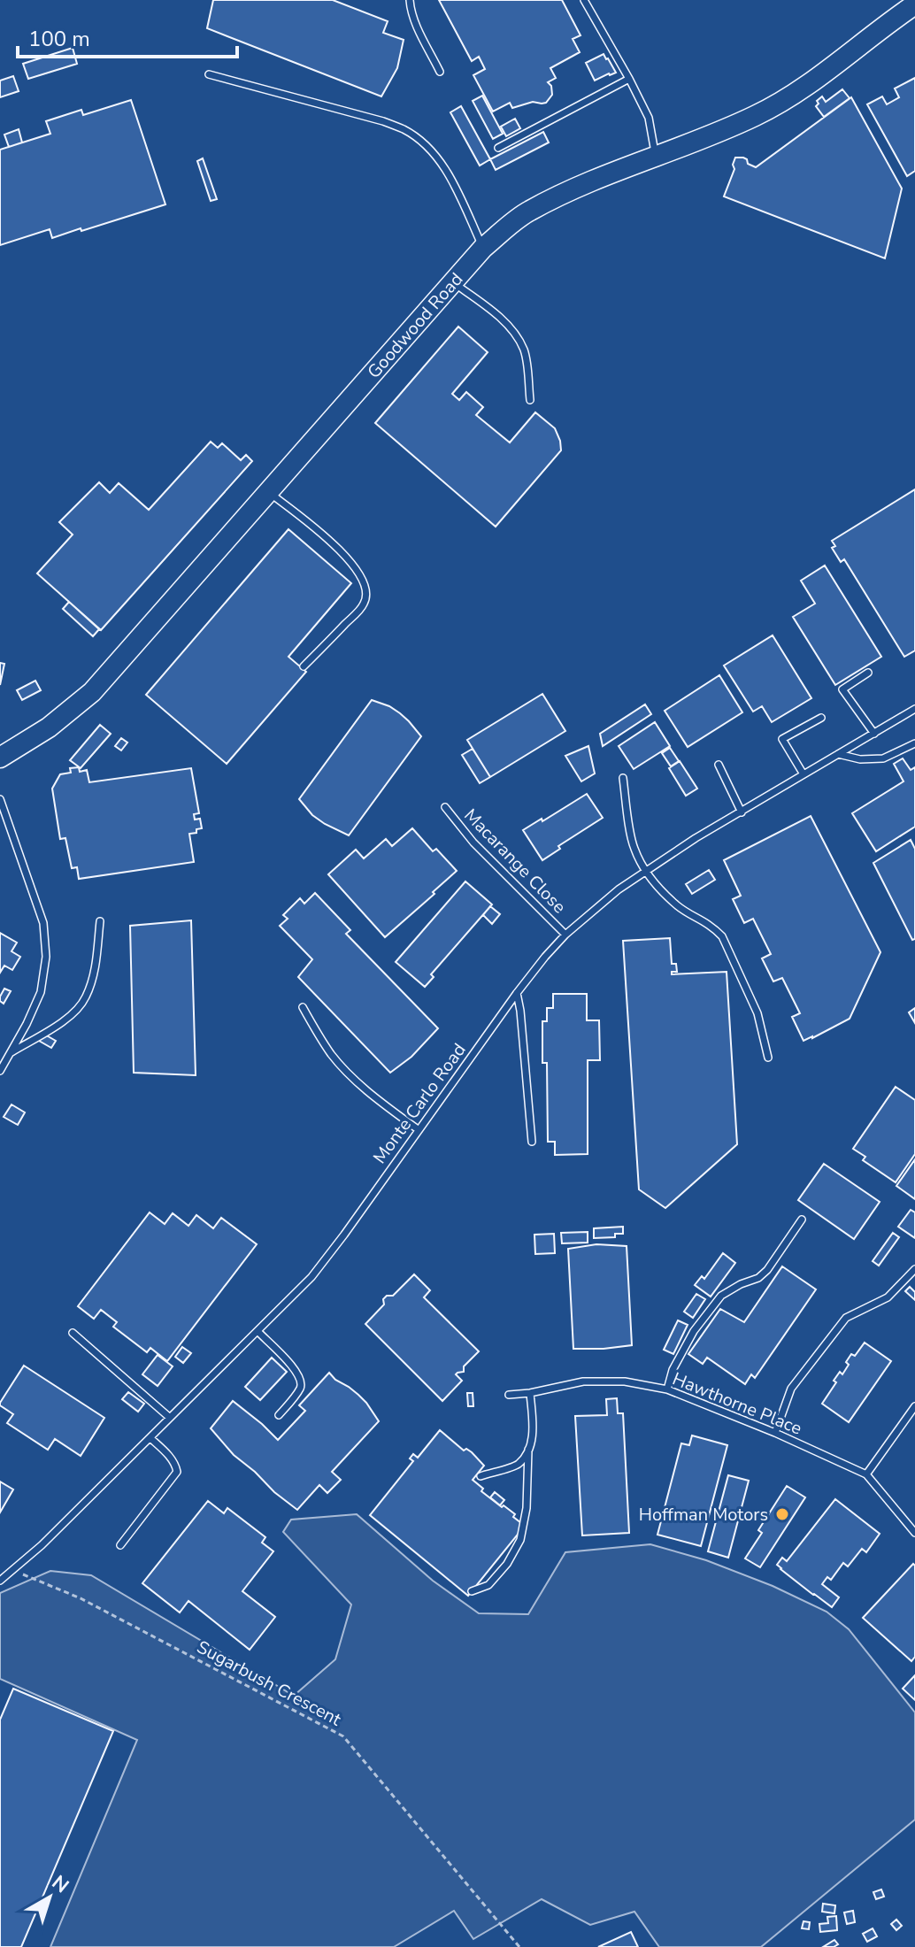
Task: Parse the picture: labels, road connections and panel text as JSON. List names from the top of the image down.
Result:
{
  "streets": {
    "street": ["Goodwood Road"],
    "lane": ["Macarange Close", "Monte Carlo Road", "Hawthorne Place"],
    "path": ["Sugarbush Crescent"]
  },
  "crossings": [
    ["Macarange Close", "Monte Carlo Road"],
    ["Monte Carlo Road", "Sugarbush Crescent"]
  ],
  "places": ["Hoffman Motors"],
  "scale_bar": "100 m",
  "north": "top right"
}
